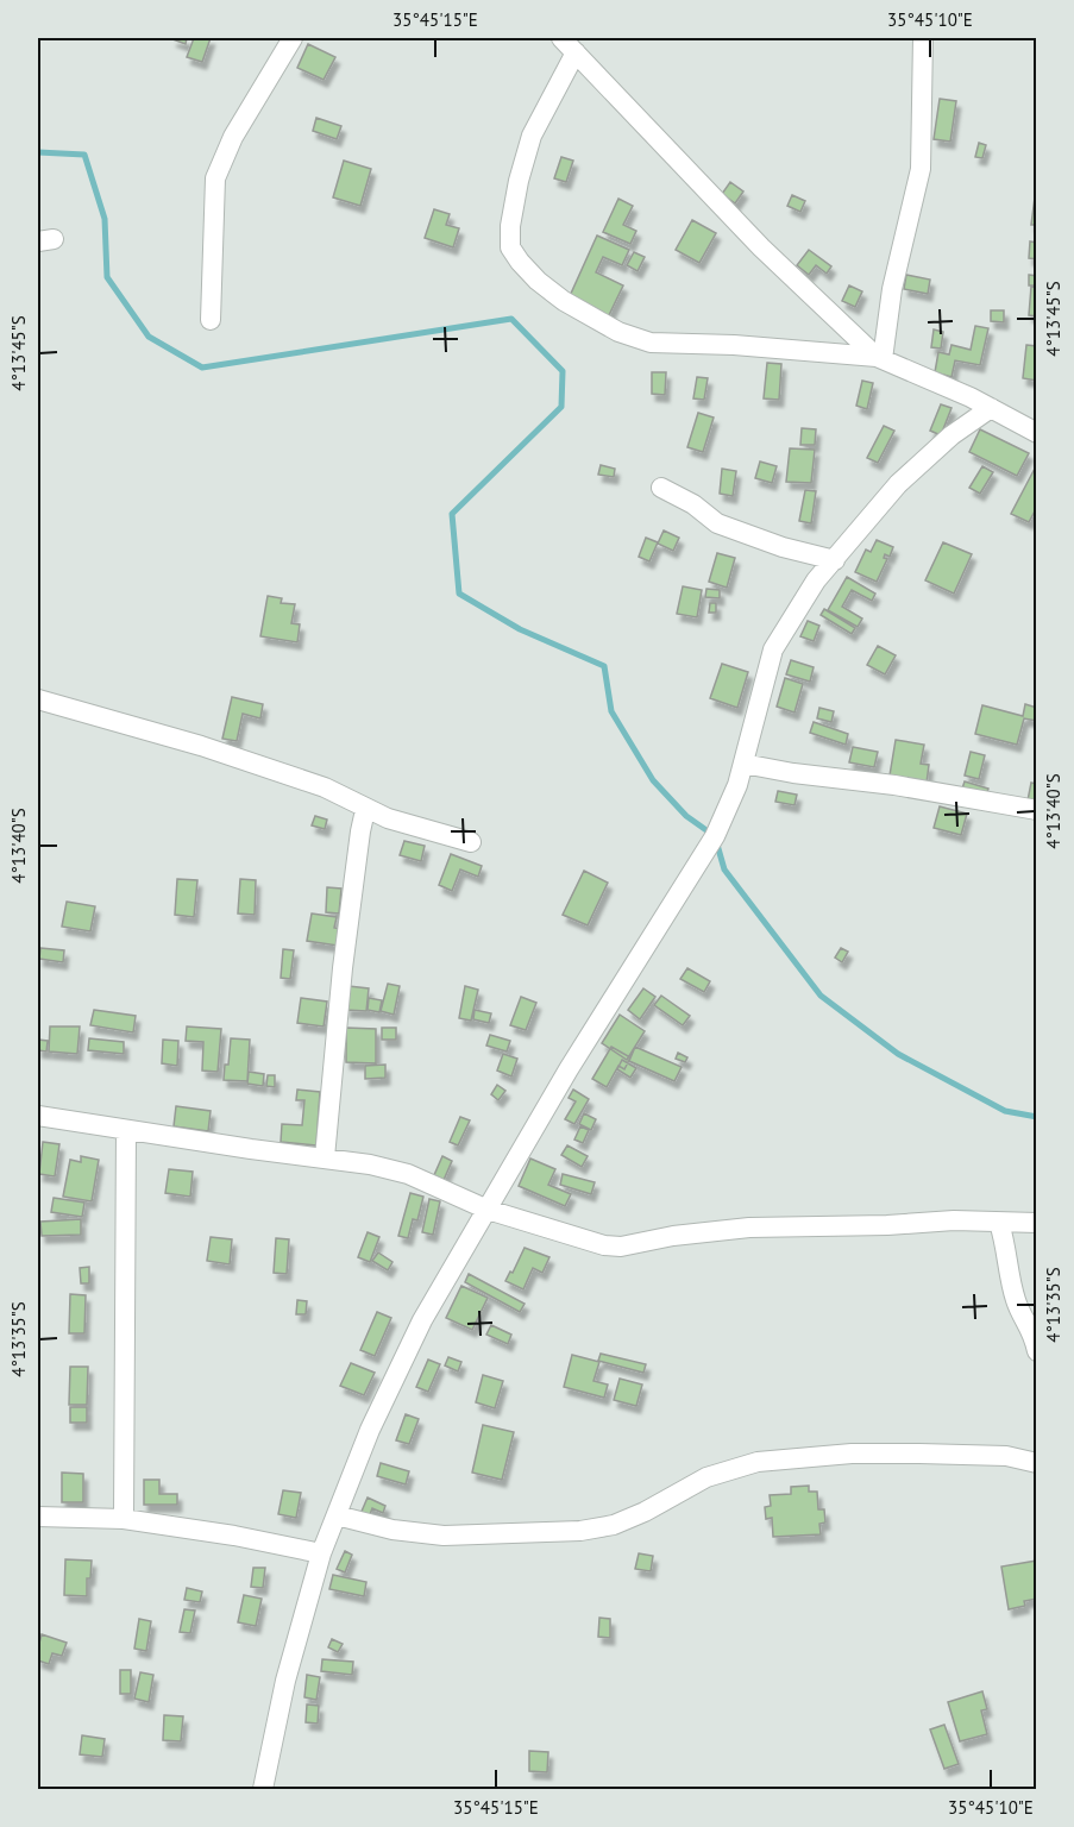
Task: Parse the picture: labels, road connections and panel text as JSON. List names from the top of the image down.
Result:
{
  "coordinates": [
    "35°45'15\"E",
    "35°45'10\"E",
    "4°13'45\"S",
    "4°13'40\"S",
    "4°13'35\"S"
  ]
}
